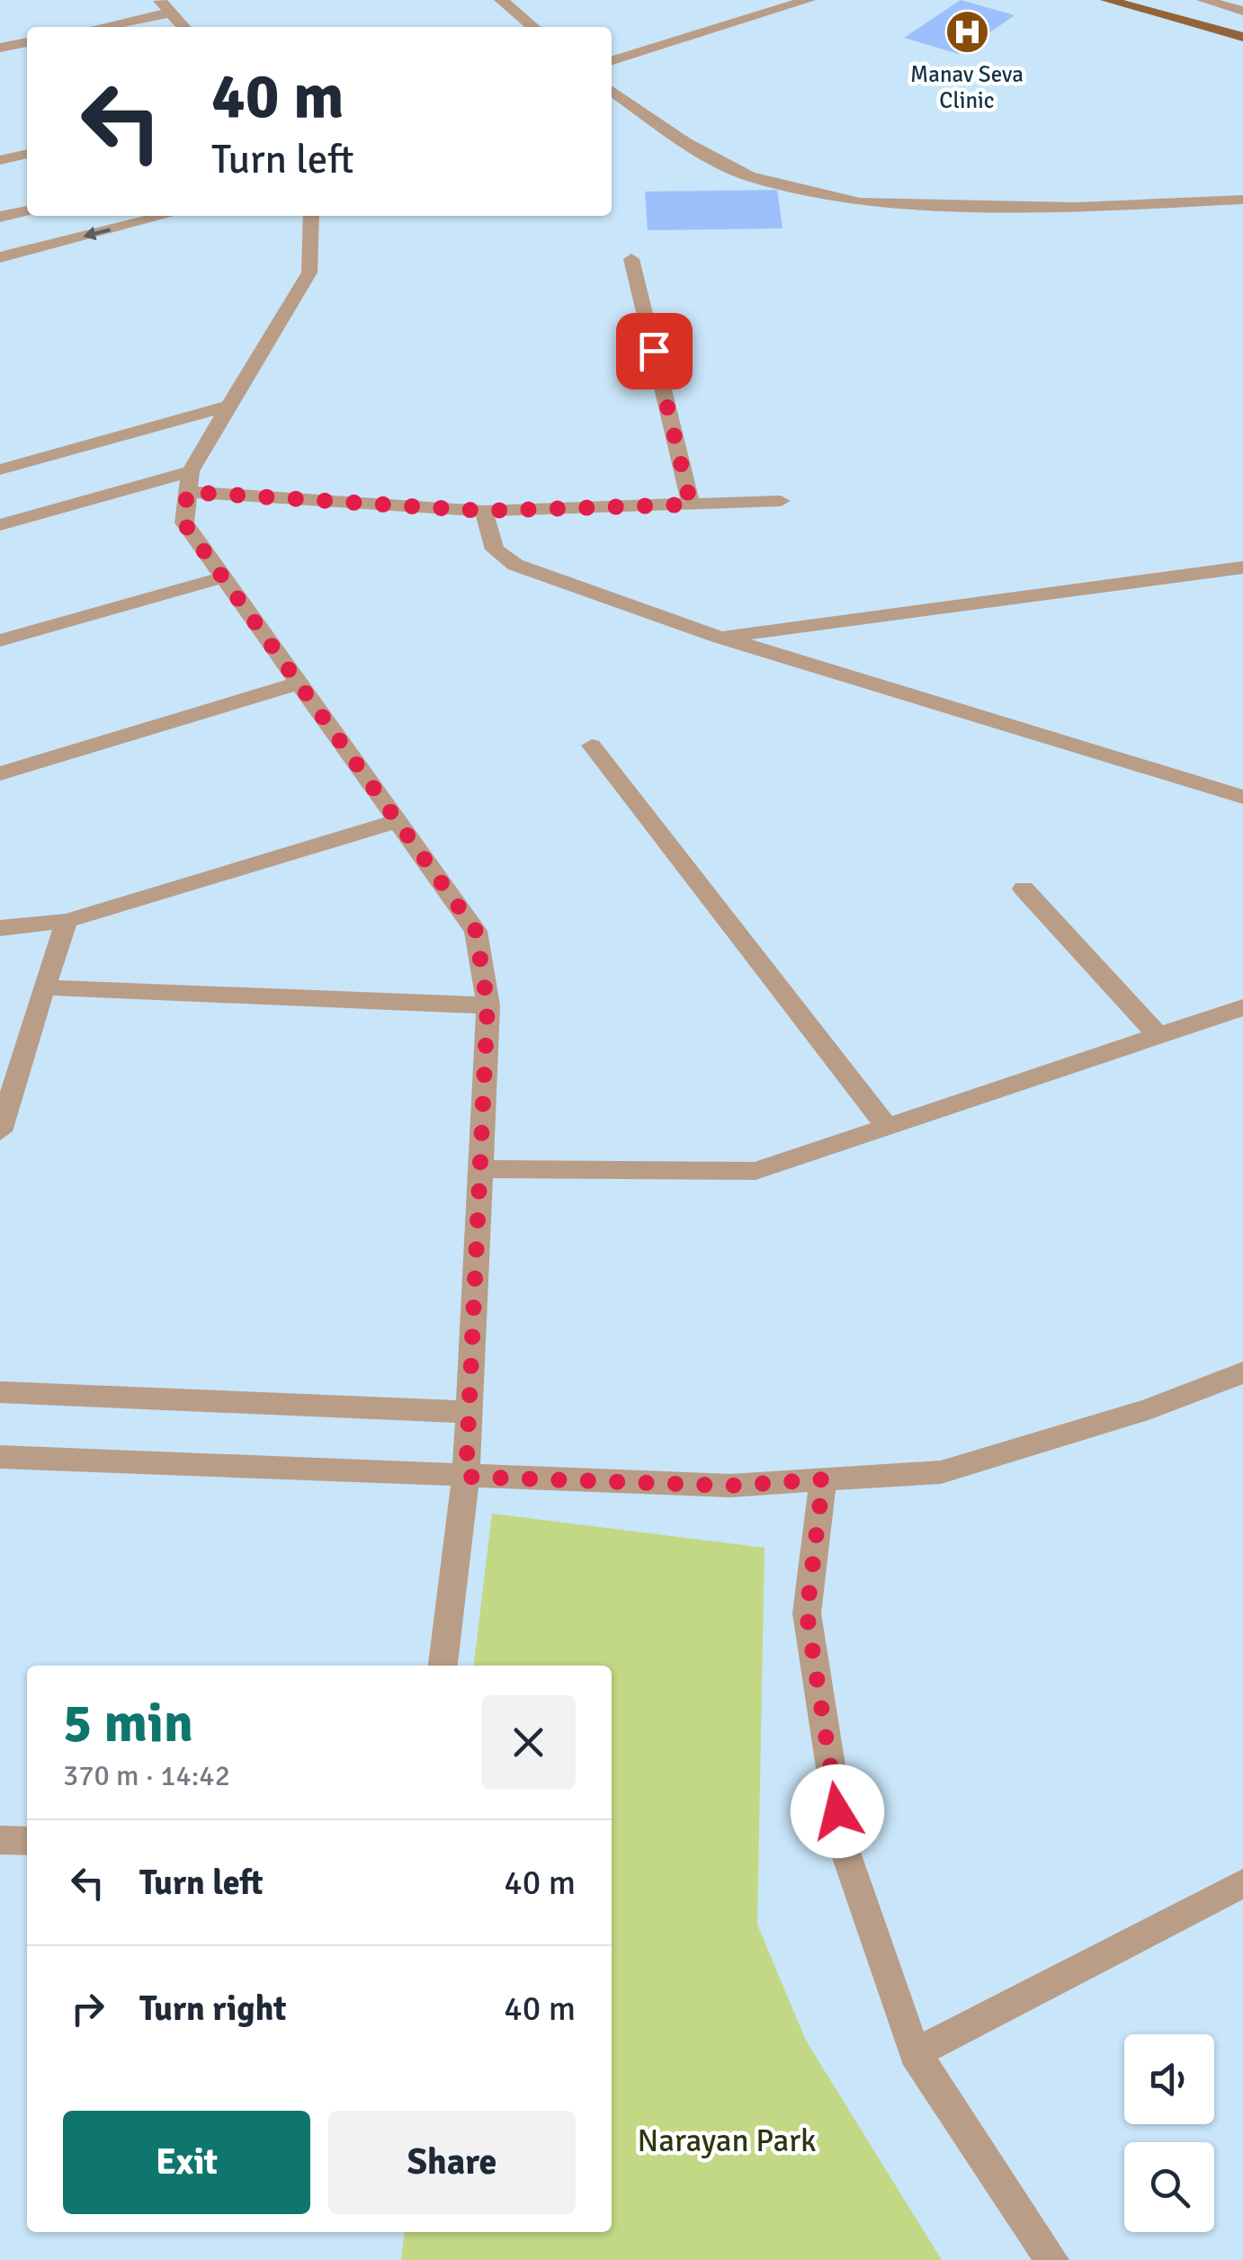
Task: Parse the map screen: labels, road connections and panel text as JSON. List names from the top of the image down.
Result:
{
  "parks": ["Narayan Park"],
  "places": {
    "hospital": ["Manav Seva Clinic"]
  },
  "page": {
    "turn": ["40 m", "Turn left"],
    "heading": ["5 min", "370 m · 14:42"],
    "list": [
      {
        "name": "Turn left",
        "value": "40 m"
      },
      {
        "name": "Turn right",
        "value": "40 m"
      }
    ],
    "buttons": ["Exit", "Share"]
  }
}
